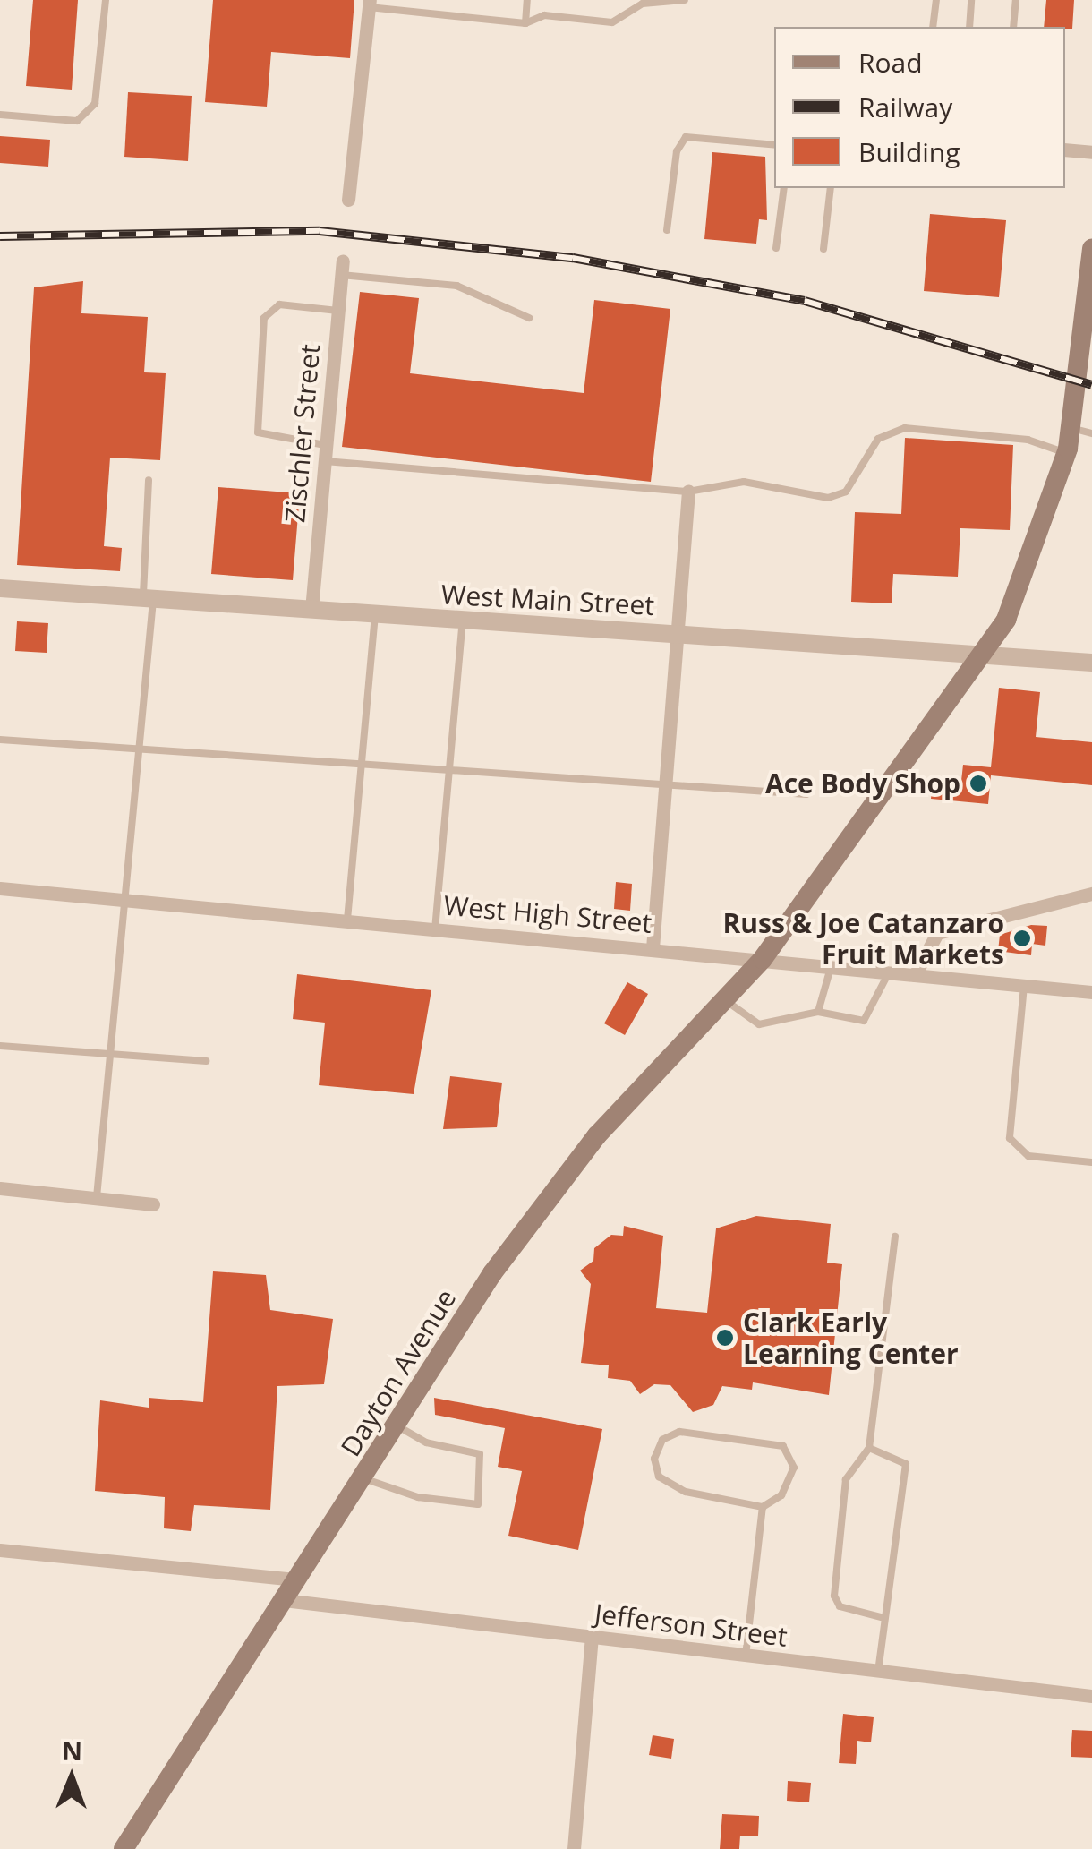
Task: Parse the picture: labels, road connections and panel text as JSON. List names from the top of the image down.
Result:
{
  "streets": {
    "main road": ["Dayton Avenue"],
    "street": [
      "Zischler Street",
      "West Main Street",
      "West High Street",
      "Jefferson Street"
    ]
  },
  "crossings": [
    ["Zischler Street", "West Main Street"],
    ["West Main Street", "Dayton Avenue"],
    ["West High Street", "Dayton Avenue"],
    ["Dayton Avenue", "Jefferson Street"]
  ],
  "places": ["Ace Body Shop", "Russ & Joe Catanzaro Fruit Markets", "Clark Early Learning Center"],
  "legend": ["Road", "Railway", "Building"],
  "north": "top"
}
